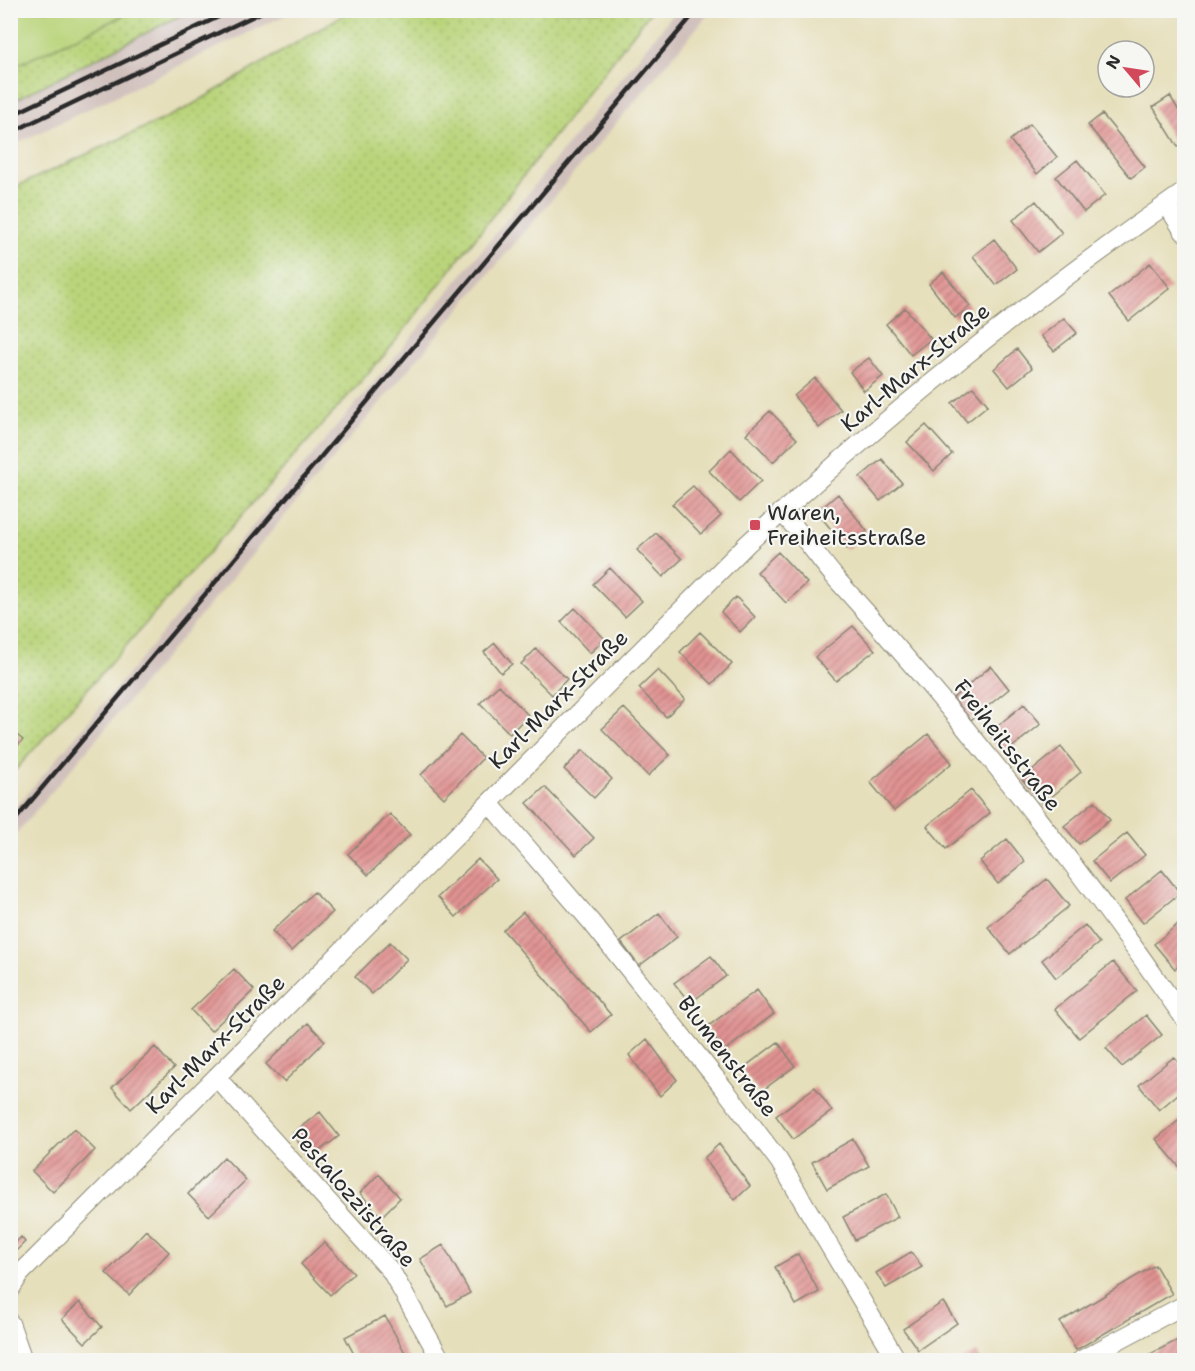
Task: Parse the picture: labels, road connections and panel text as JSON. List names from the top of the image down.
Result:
{
  "streets": {
    "street": [
      "Karl-Marx-Straße",
      "Freiheitsstraße",
      "Blumenstraße",
      "Pestalozzistraße"
    ]
  },
  "crossings": [
    ["Karl-Marx-Straße", "Freiheitsstraße"],
    ["Karl-Marx-Straße", "Blumenstraße"],
    ["Karl-Marx-Straße", "Pestalozzistraße"]
  ],
  "places": {
    "transit": ["Waren, Freiheitsstraße"]
  },
  "north": "top left"
}
